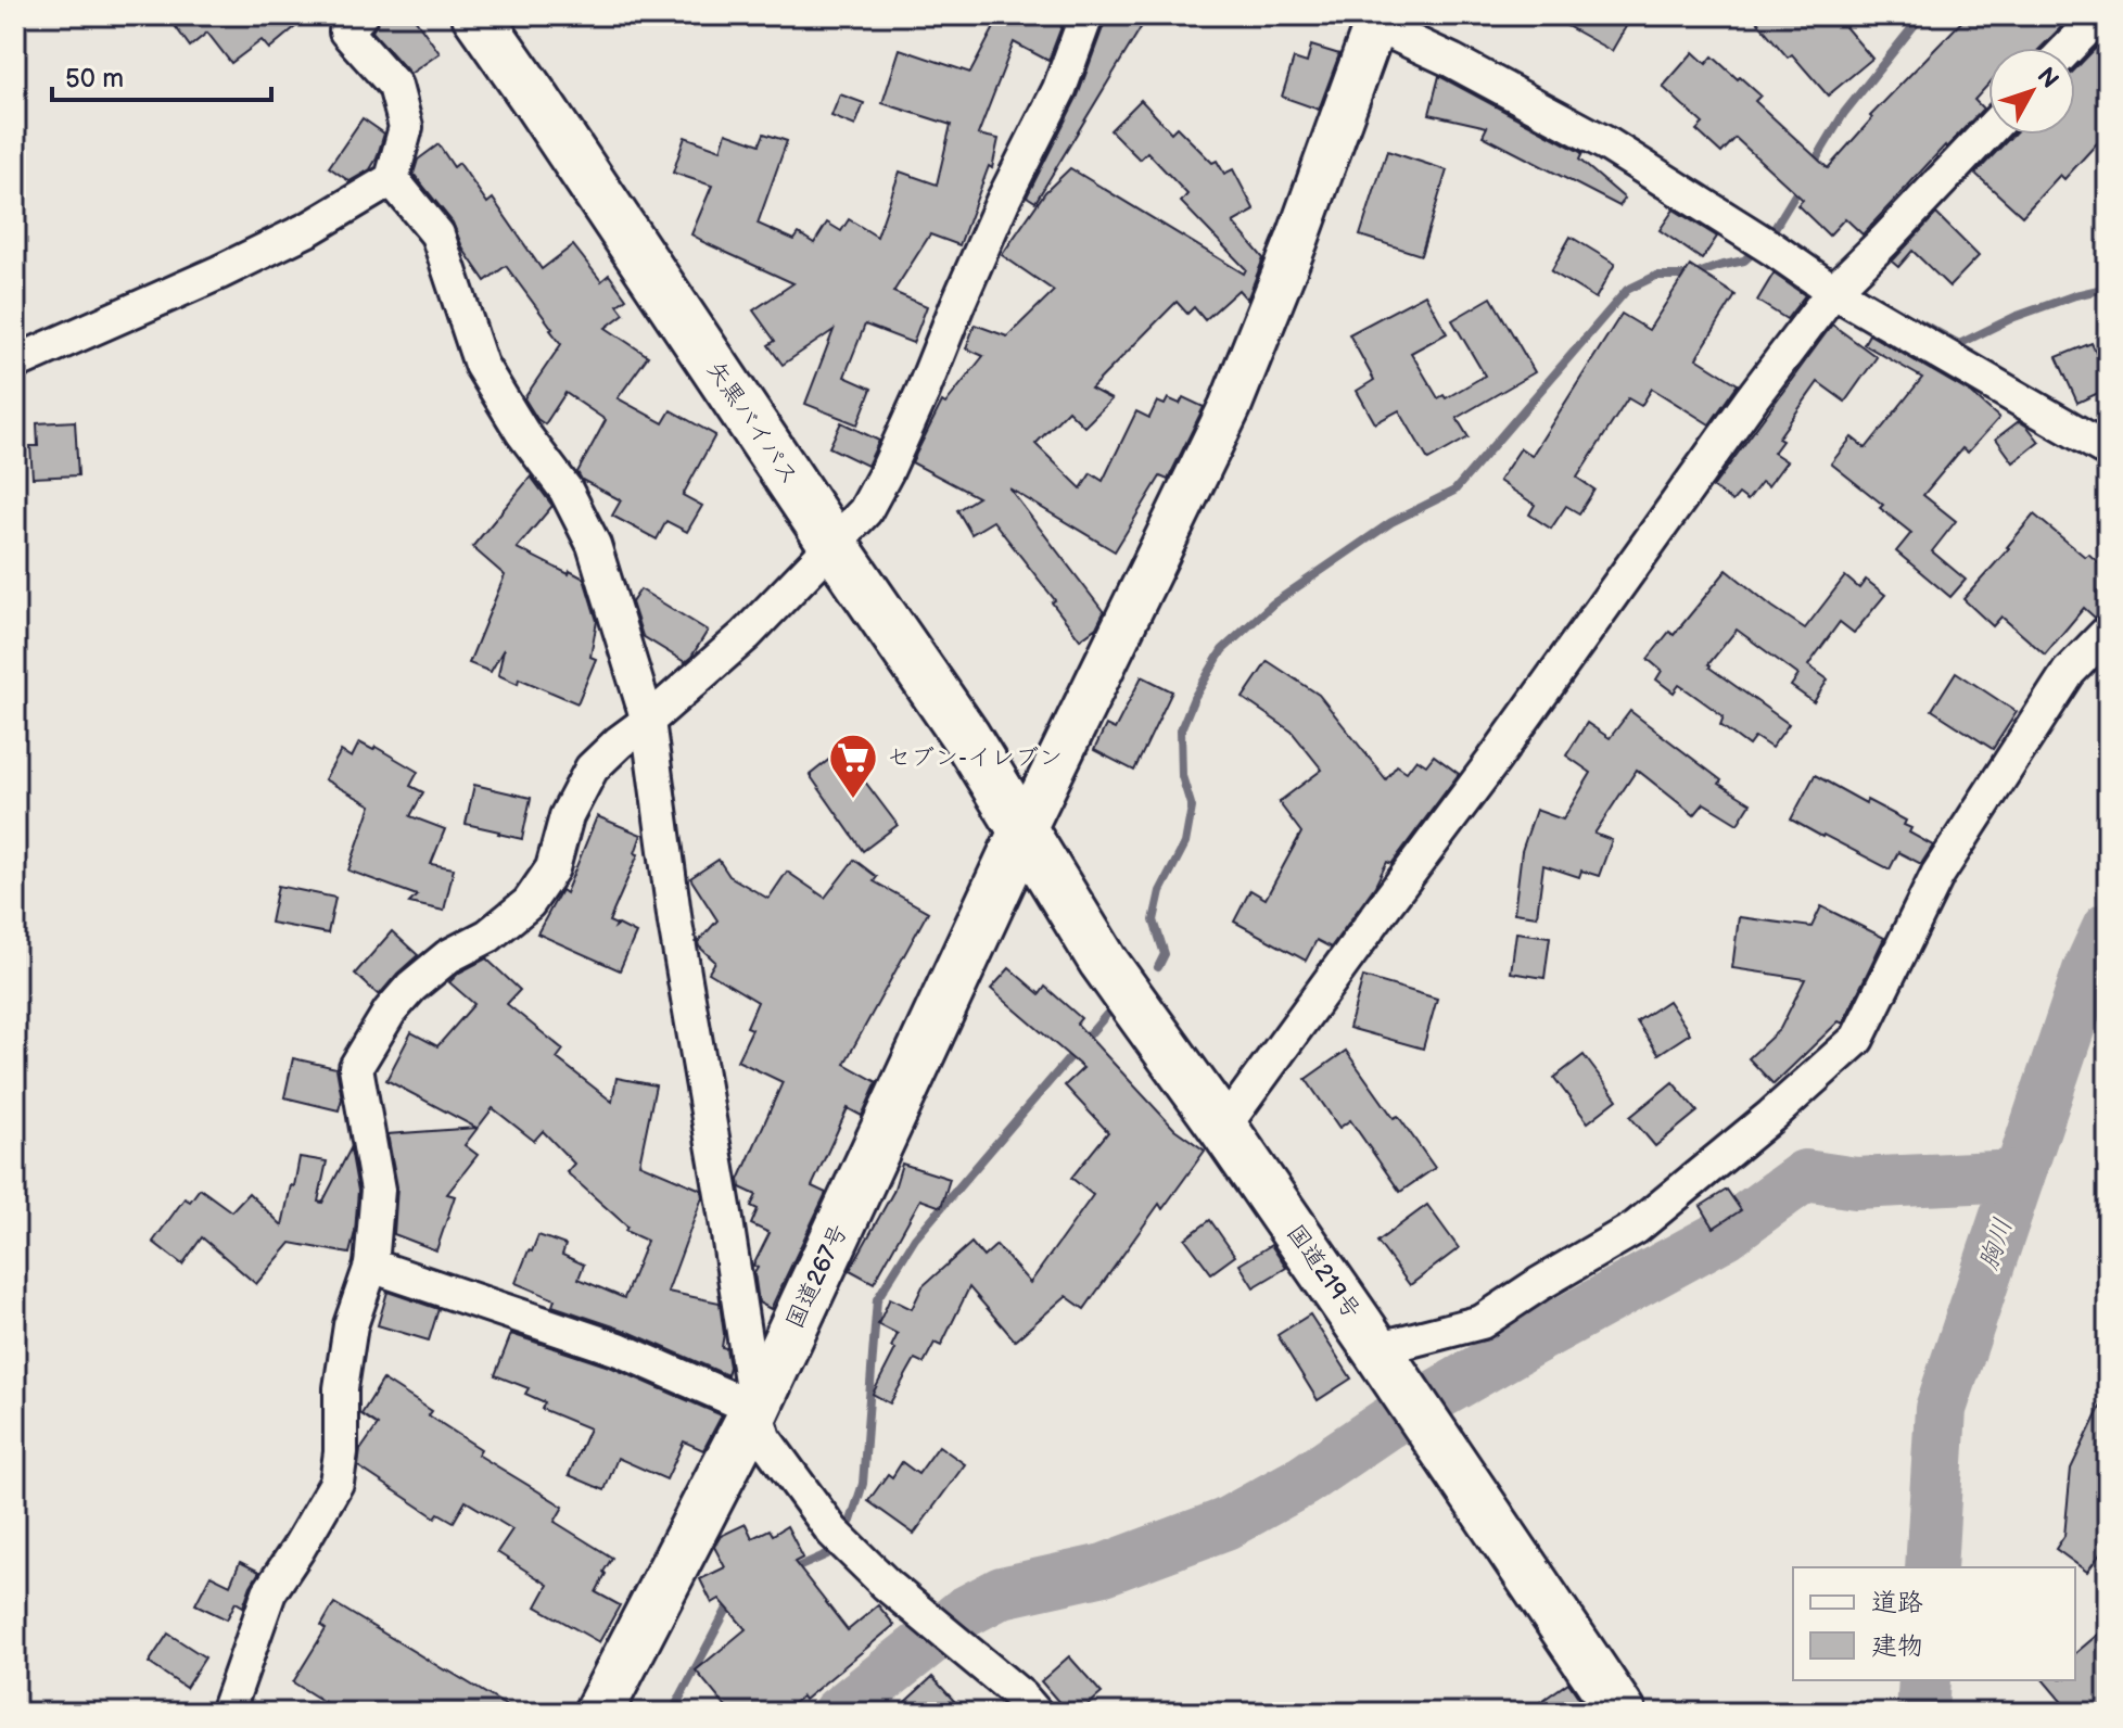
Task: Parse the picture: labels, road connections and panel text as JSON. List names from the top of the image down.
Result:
{
  "streets": {
    "highway": ["矢黒バイパス", "国道219号", "国道267号"]
  },
  "crossings": [
    ["矢黒バイパス", "国道219号"],
    ["矢黒バイパス", "国道267号"],
    ["国道219号", "国道267号"]
  ],
  "water": ["胸川"],
  "places": {
    "supermarket": ["セブン-イレブン"]
  },
  "legend": ["道路", "建物"],
  "scale_bar": "50 m",
  "north": "top right"
}
